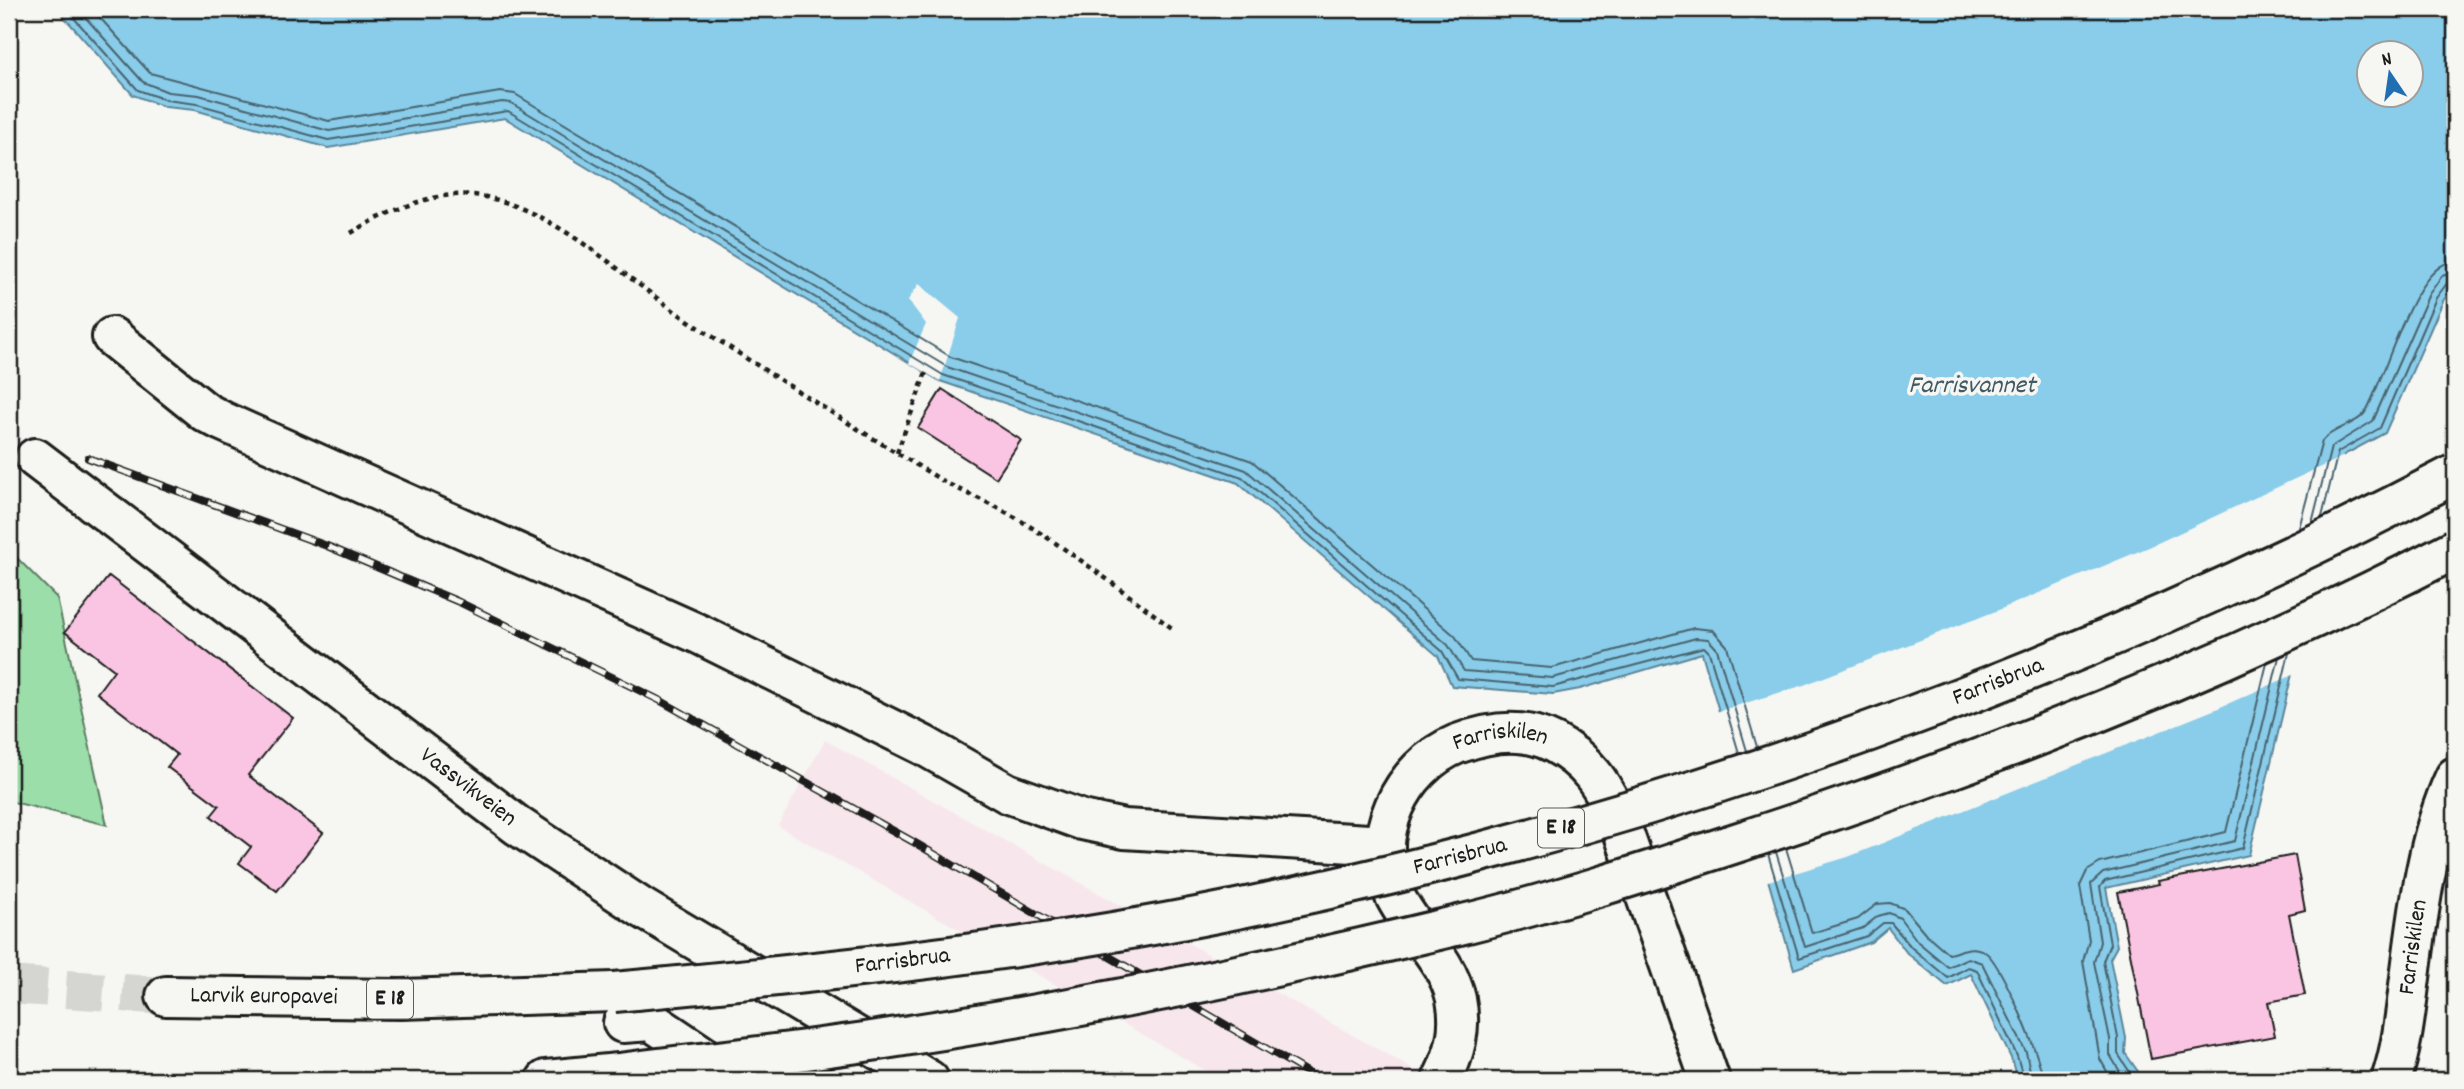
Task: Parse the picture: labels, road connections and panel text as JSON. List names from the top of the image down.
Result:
{
  "streets": {
    "main road": [
      "Farrisbrua",
      "Farriskilen",
      "Vassvikveien",
      "E 18",
      "Larvik europavei"
    ]
  },
  "crossings": [
    ["Farrisbrua", "Larvik europavei"]
  ],
  "water": ["Farrisvannet"],
  "north": "top"
}
